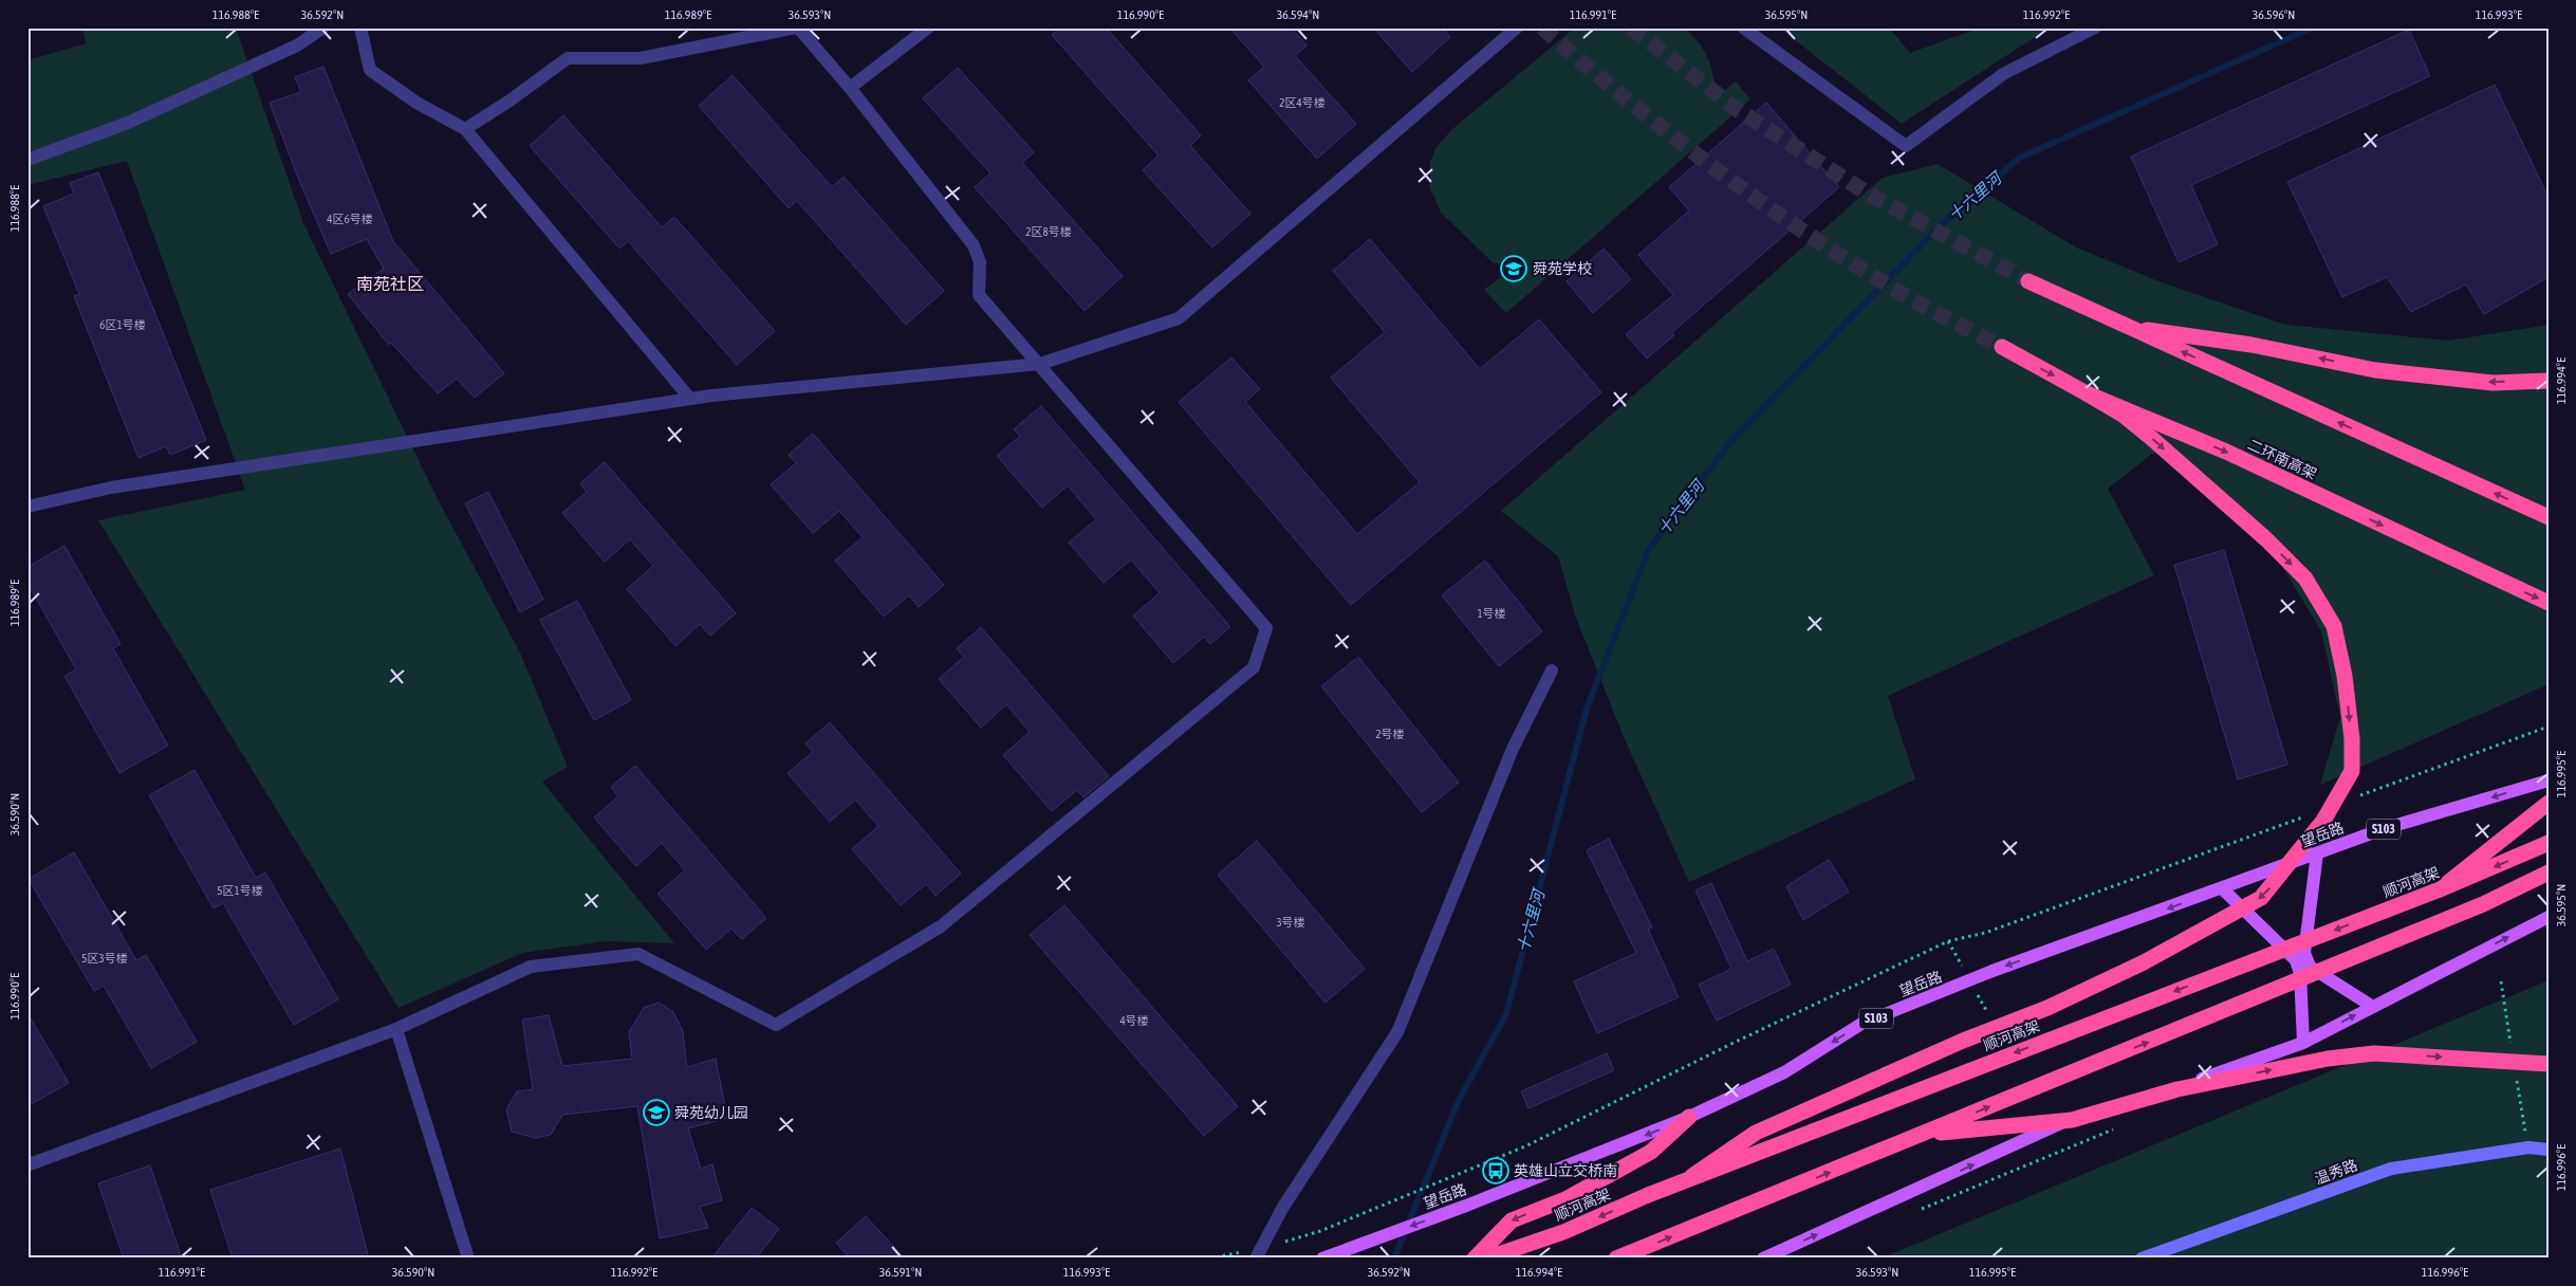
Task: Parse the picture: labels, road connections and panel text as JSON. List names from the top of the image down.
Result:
{
  "streets": {
    "highway": ["二环南高架", "顺河高架"],
    "main road": ["S103", "望岳路"],
    "street": ["温秀路"]
  },
  "one_way": ["望岳路"],
  "districts": ["南苑社区"],
  "water": ["十六里河"],
  "places": {
    "school or university": ["舜苑学校", "舜苑幼儿园"],
    "bus stop": ["英雄山立交桥南"]
  },
  "house_numbers": [
    "2区4号楼",
    "4区6号楼",
    "2区8号楼",
    "6区1号楼",
    "1号楼",
    "2号楼",
    "5区1号楼",
    "3号楼",
    "5区3号楼",
    "4号楼"
  ],
  "coordinates": [
    "116.988°E",
    "36.592°N",
    "116.989°E",
    "36.593°N",
    "116.990°E",
    "36.594°N",
    "116.991°E",
    "36.595°N",
    "116.992°E",
    "36.596°N",
    "116.993°E",
    "116.994°E",
    "116.995°E",
    "36.590°N",
    "116.996°E",
    "36.591°N"
  ]
}
